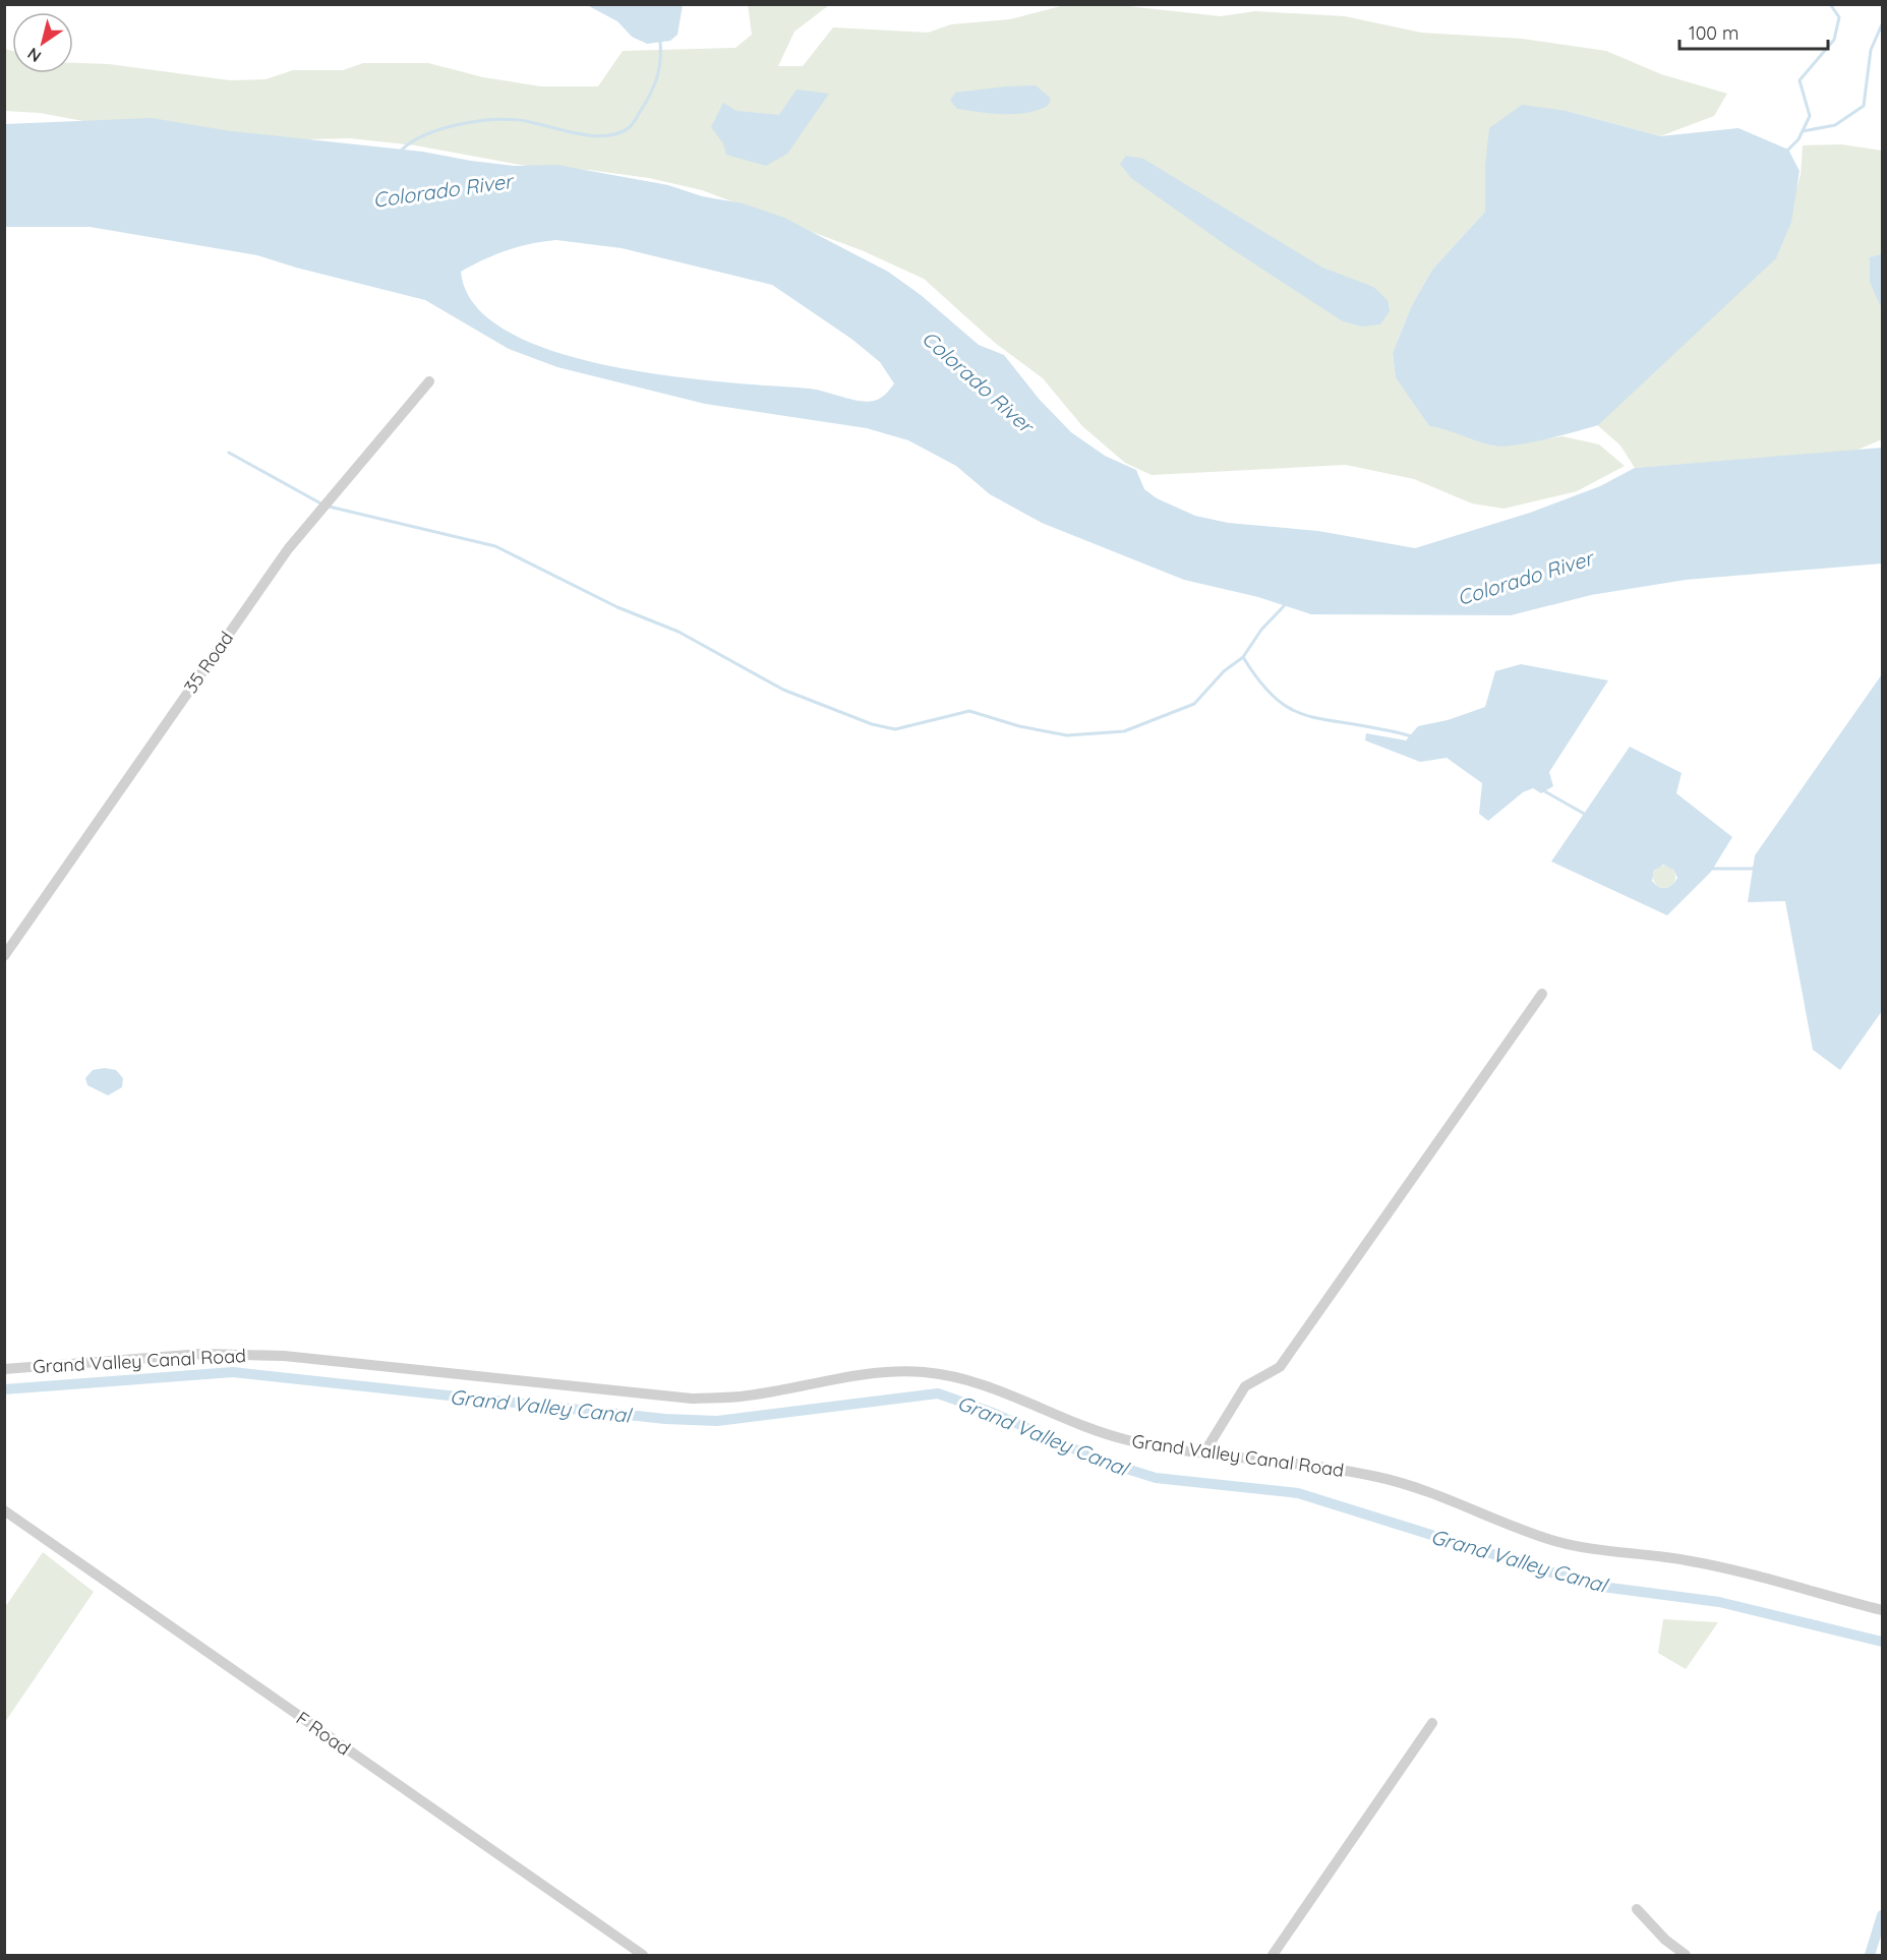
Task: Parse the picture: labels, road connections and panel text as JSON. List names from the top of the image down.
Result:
{
  "streets": {
    "street": ["35 Road", "Grand Valley Canal Road", "F Road"]
  },
  "water": ["Colorado River", "Grand Valley Canal"],
  "scale_bar": "100 m",
  "north": "bottom left"
}
